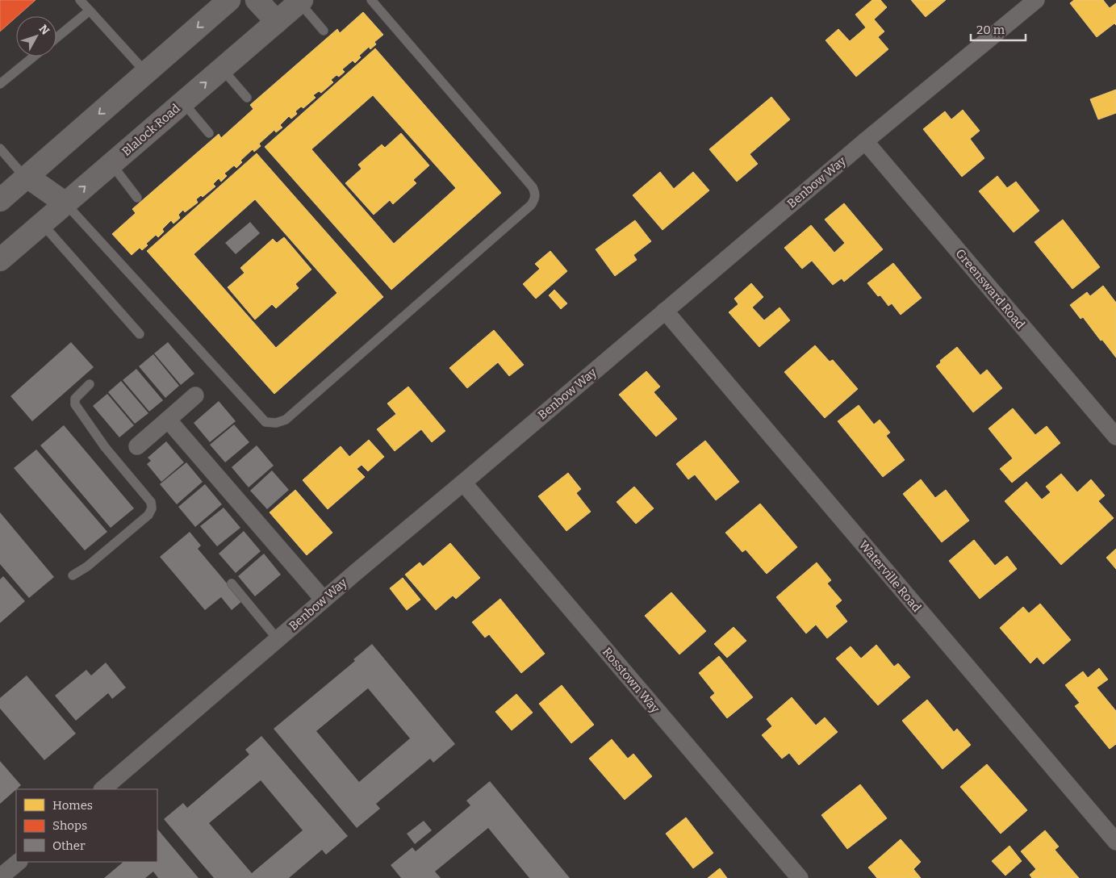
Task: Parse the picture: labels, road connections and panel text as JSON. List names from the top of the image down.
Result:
{
  "streets": {
    "main road": ["Blalock Road"],
    "street": [
      "Benbow Way",
      "Greensward Road",
      "Waterville Road",
      "Rosstown Way"
    ]
  },
  "crossings": [
    ["Benbow Way", "Greensward Road"],
    ["Benbow Way", "Waterville Road"],
    ["Benbow Way", "Rosstown Way"]
  ],
  "legend": ["Homes", "Shops", "Other"],
  "scale_bar": "20 m",
  "north": "top right"
}
